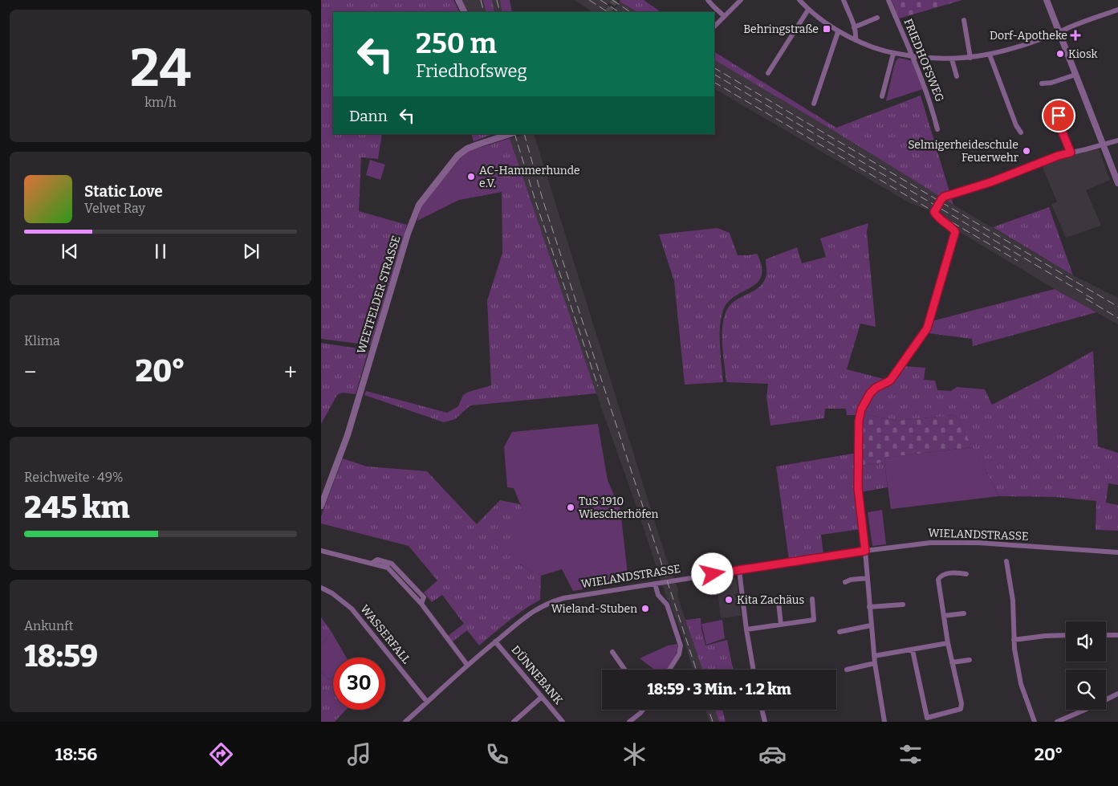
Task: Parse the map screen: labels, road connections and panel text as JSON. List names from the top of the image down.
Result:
{
  "streets": {
    "street": [
      "FRIEDHOFSWEG",
      "WEETFELDER STRASSE",
      "WIELANDSTRASSE",
      "WASSERFALL",
      "DÜNNEBANK"
    ]
  },
  "crossings": [
    ["WIELANDSTRASSE", "WASSERFALL"],
    ["WIELANDSTRASSE", "DÜNNEBANK"]
  ],
  "places": {
    "transit": ["Behringstraße"],
    "health": ["Dorf-Apotheke"],
    "other": [
      "Kiosk",
      "Selmigerheideschule Feuerwehr",
      "AC-Hammerhunde e.V.",
      "TuS 1910 Wiescherhöfen",
      "Kita Zachäus",
      "Wieland-Stuben"
    ]
  },
  "page": {
    "tile": [
      ["24", "km/h"],
      "Klima",
      ["Reichweite · 49%", "245 km"],
      ["Ankunft", "18:59"]
    ],
    "turn": ["250 m", "Friedhofsweg"],
    "then": "Dann",
    "song": ["Static Love", "Velvet Ray"],
    "heat": ["−", "20°", "+"],
    "limit": "30",
    "trip": "18:59 · 3 Min. · 1.2 km",
    "tabs": ["18:56", "20°"]
  }
}
